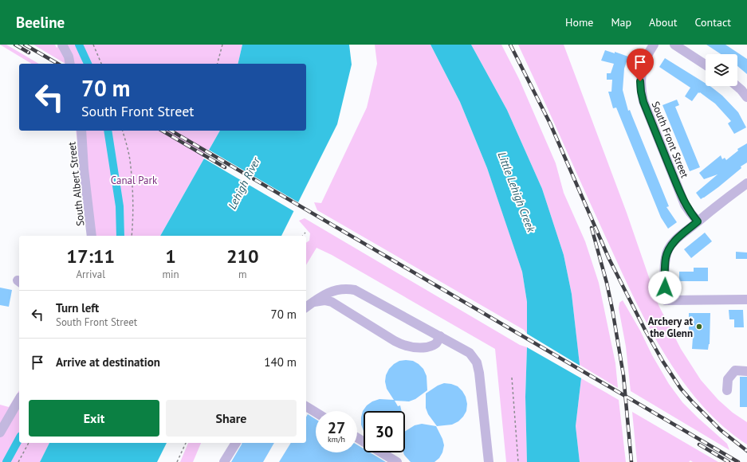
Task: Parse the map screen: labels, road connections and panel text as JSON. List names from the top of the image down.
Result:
{
  "streets": {
    "street": ["South Front Street", "South Albert Street"]
  },
  "water": ["Lehigh River", "Little Lehigh Creek"],
  "parks": ["Canal Park"],
  "places": ["Archery at the Glenn"],
  "page": {
    "header": "Beeline",
    "nav": [
      "Home",
      "Map",
      "About",
      "Contact"
    ],
    "turn": ["70 m", "South Front Street"],
    "eta": [
      "17:11",
      "Arrival",
      "1",
      "min",
      "210",
      "m"
    ],
    "list": [
      {
        "name": "Turn left",
        "note": "South Front Street",
        "value": "70 m"
      },
      {
        "name": "Arrive at destination",
        "value": "140 m"
      }
    ],
    "buttons": ["Exit", "Share"],
    "speed": "27 km/h",
    "limit": "30"
  }
}
